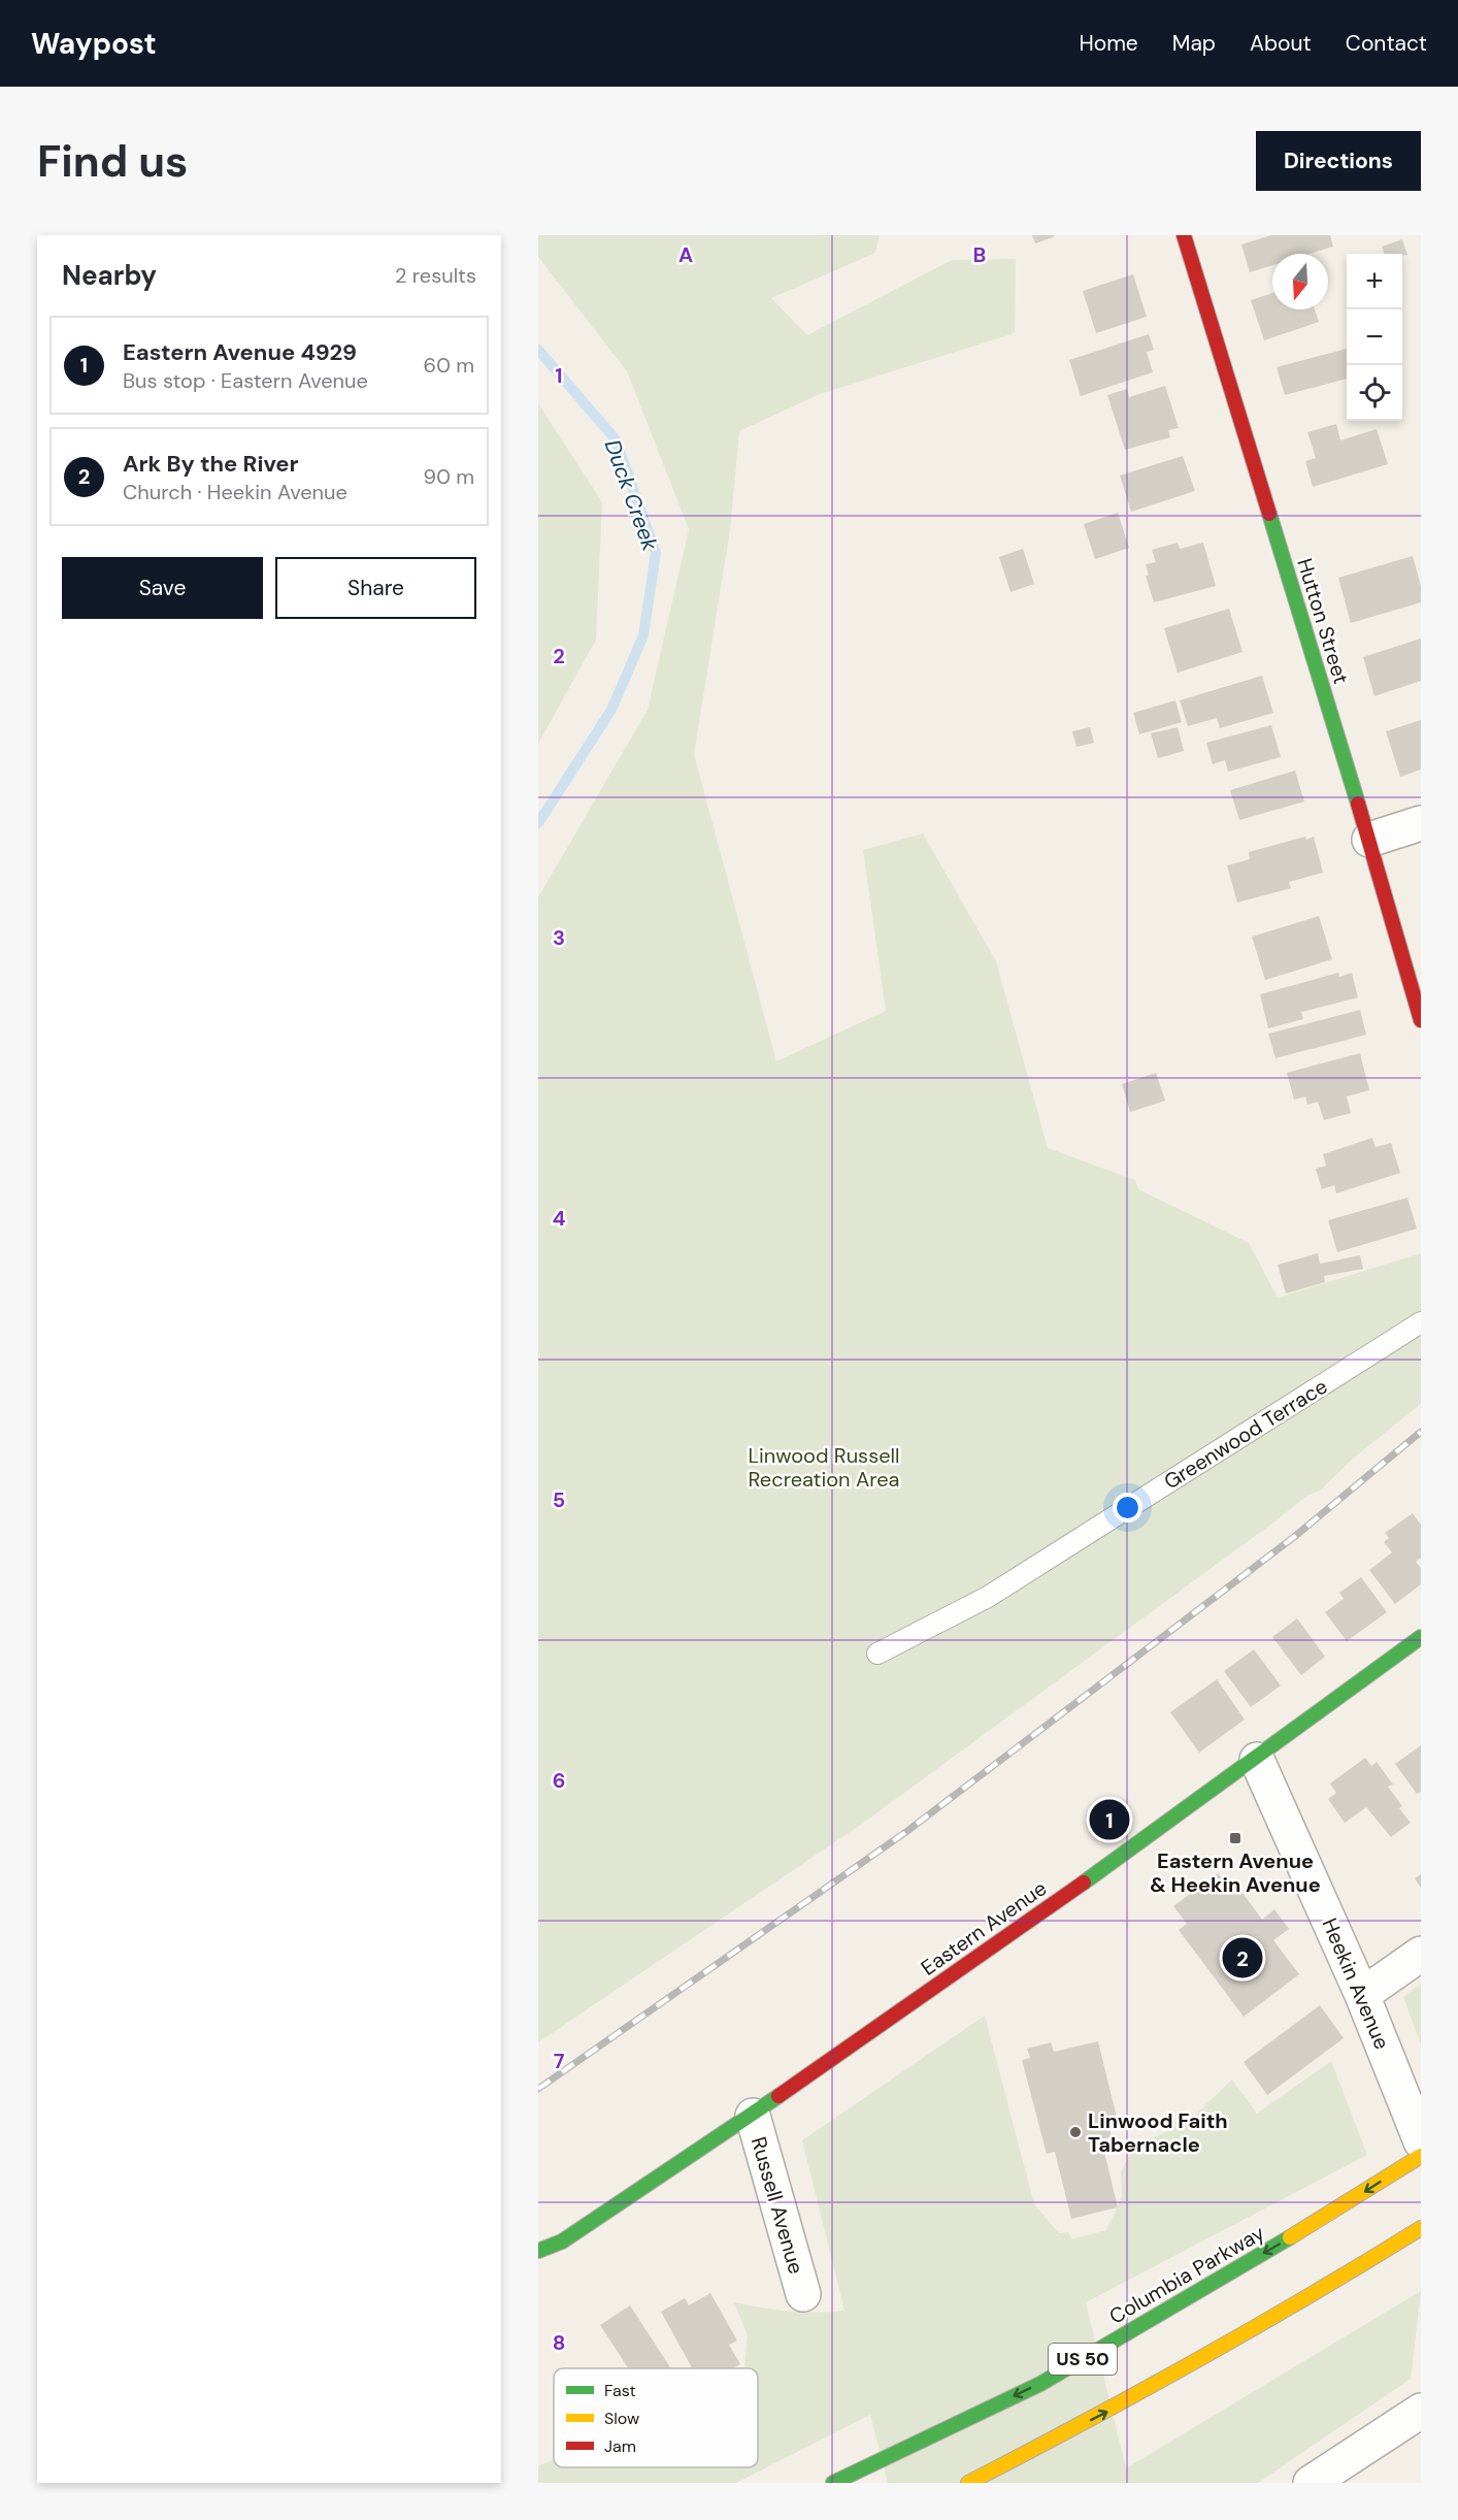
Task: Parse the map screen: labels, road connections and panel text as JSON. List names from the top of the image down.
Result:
{
  "streets": {
    "main road": [
      "Hutton Street",
      "Eastern Avenue",
      "Columbia Parkway",
      "US 50"
    ],
    "street": ["Heekin Avenue", "Russell Avenue"],
    "lane": ["Greenwood Terrace"]
  },
  "crossings": [
    ["Eastern Avenue", "Heekin Avenue"],
    ["Eastern Avenue", "Russell Avenue"]
  ],
  "water": ["Duck Creek"],
  "parks": ["Linwood Russell Recreation Area"],
  "places": {
    "transit": ["Eastern Avenue & Heekin Avenue"],
    "other": ["Linwood Faith Tabernacle"]
  },
  "legend": ["Fast", "Slow", "Jam"],
  "north": "bottom",
  "page": {
    "header": "Waypost",
    "nav": [
      "Home",
      "Map",
      "About",
      "Contact"
    ],
    "buttons": [
      "Directions",
      ["Save", "Share"]
    ],
    "title": "Find us",
    "heading": ["Nearby", "2 results"],
    "map_buttons": ["+", "−"],
    "list": [
      {
        "mark": "1",
        "name": "Eastern Avenue 4929",
        "note": "Bus stop · Eastern Avenue",
        "value": "60 m"
      },
      {
        "mark": "2",
        "name": "Ark By the River",
        "note": "Church · Heekin Avenue",
        "value": "90 m"
      }
    ],
    "pins": ["1", "2"]
  },
  "grid": {
    "columns": ["A", "B"],
    "rows": [
      "1",
      "2",
      "3",
      "4",
      "5",
      "6",
      "7",
      "8"
    ]
  }
}
